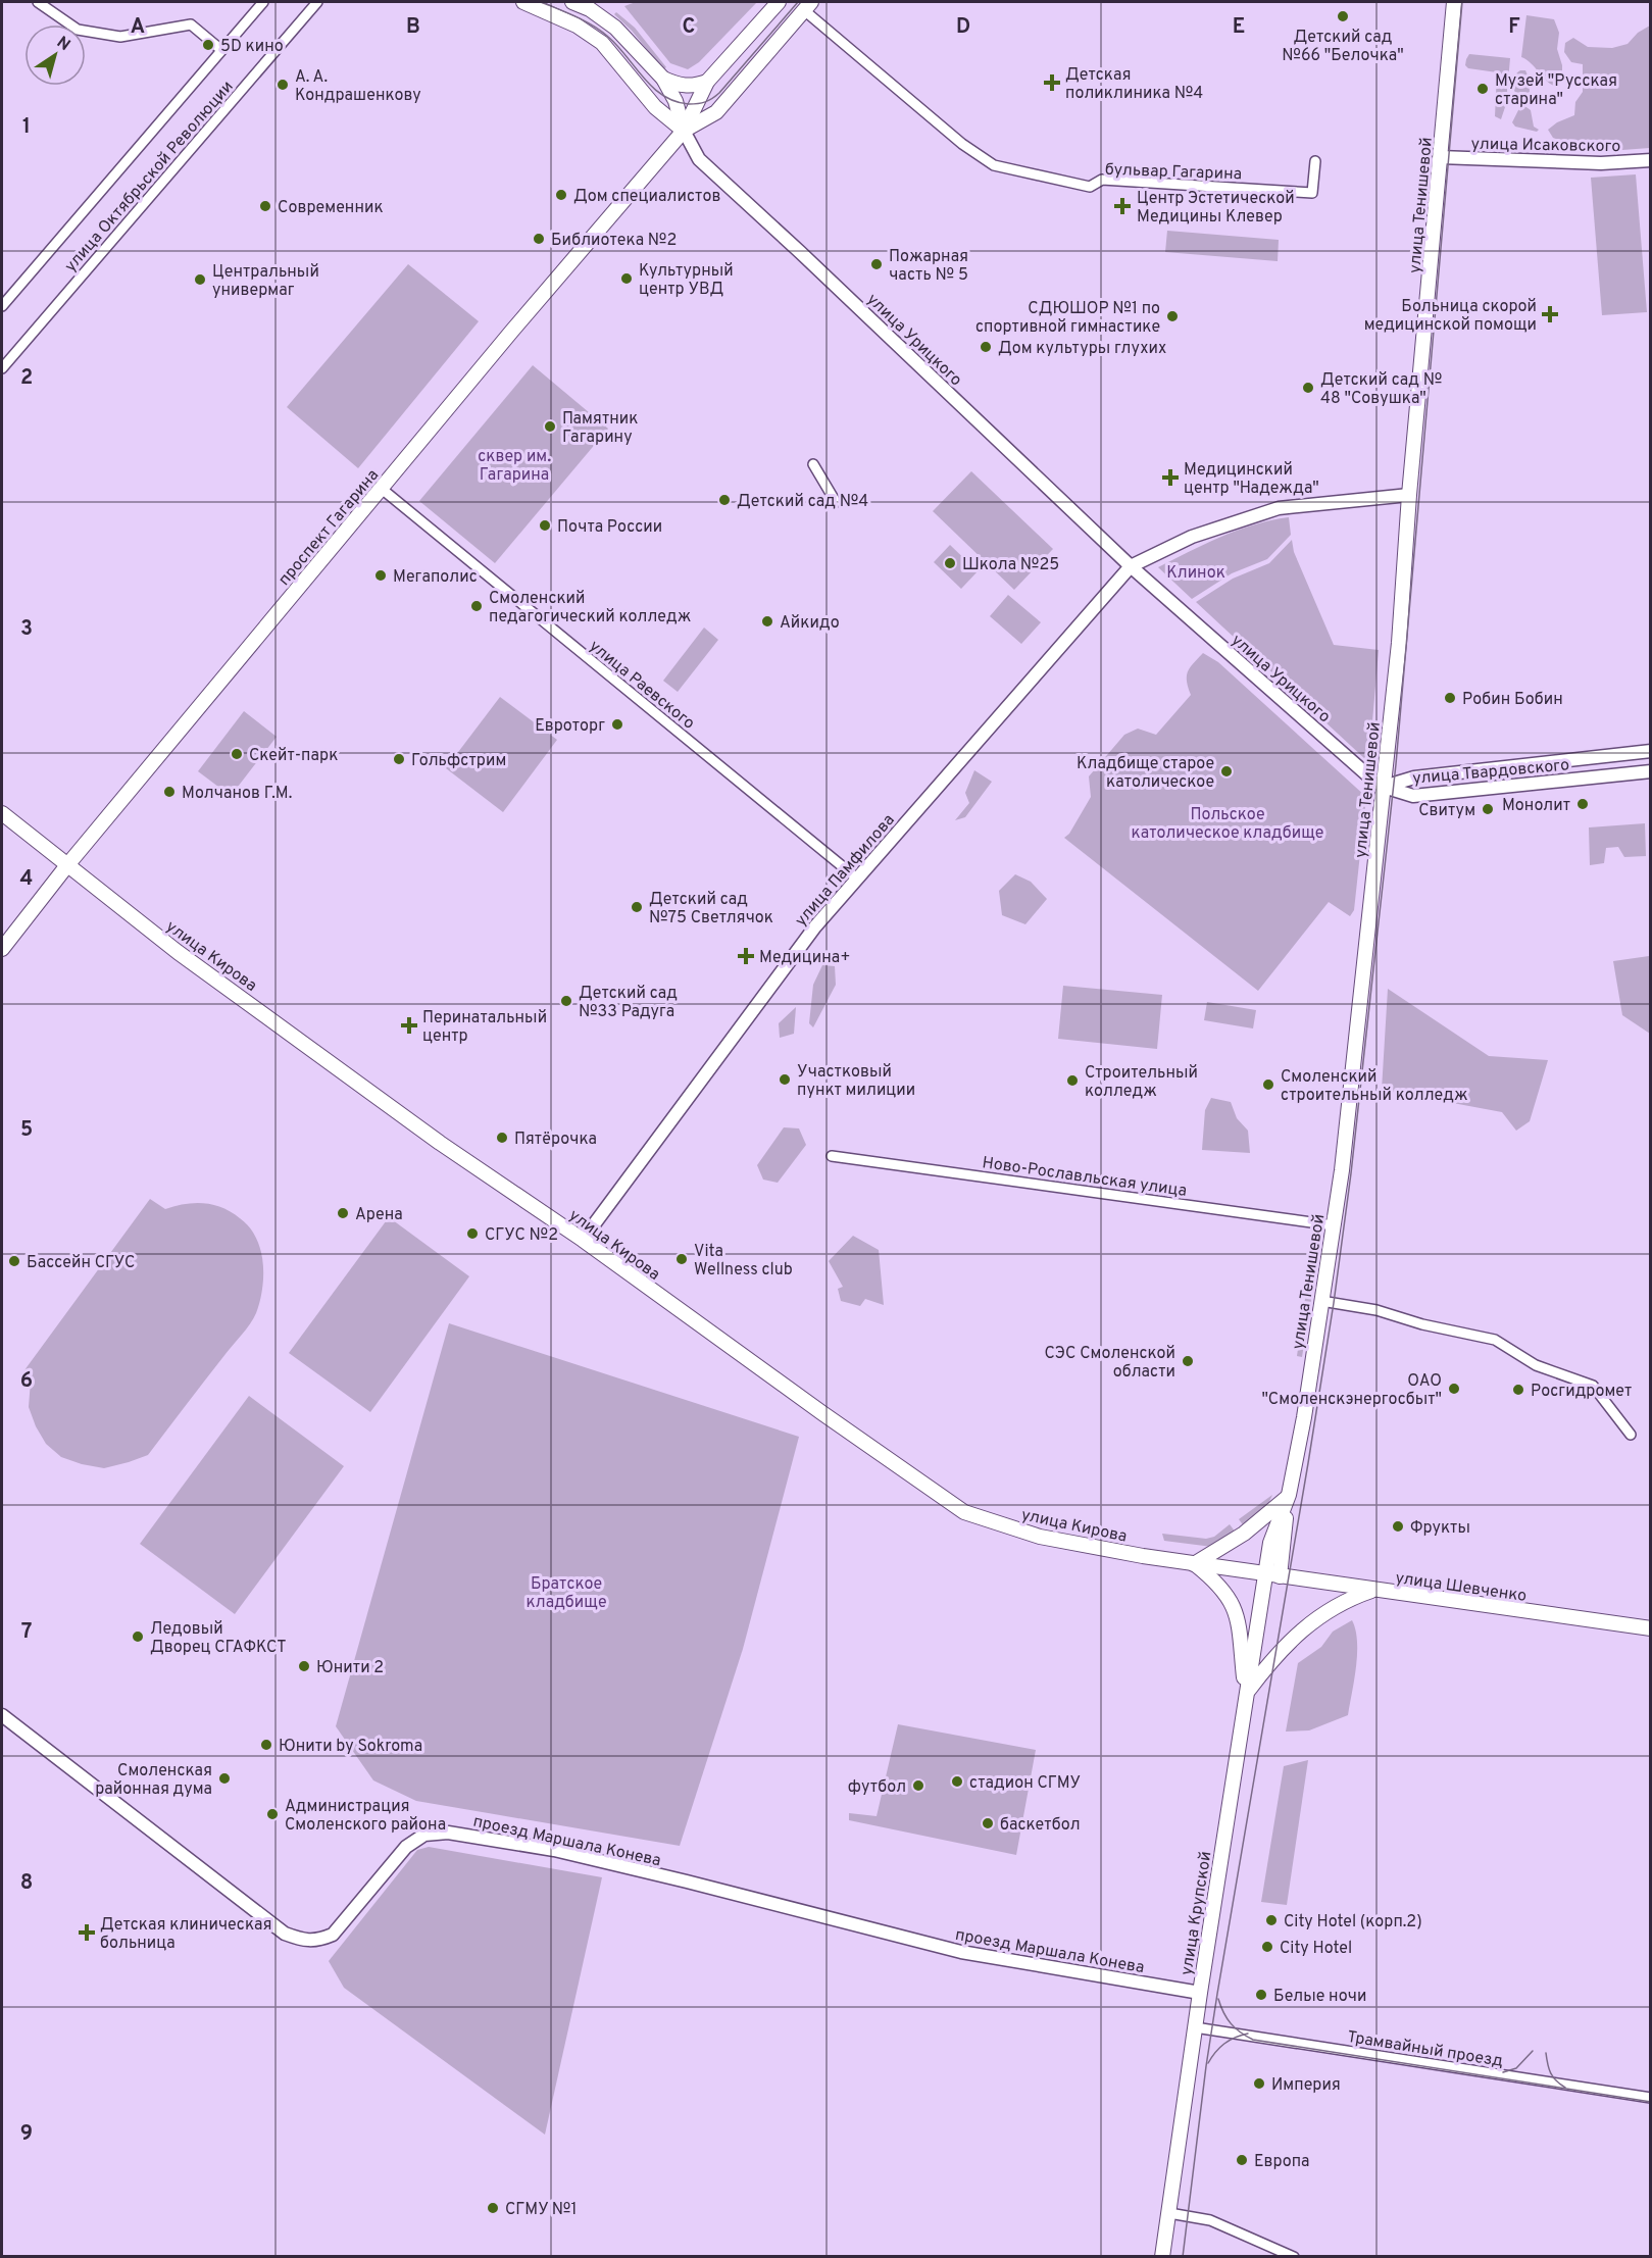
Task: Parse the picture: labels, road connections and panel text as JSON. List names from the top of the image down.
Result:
{
  "streets": {
    "main road": [
      "улица Тенишевой",
      "проспект Гагарина",
      "улица Кирова",
      "улица Шевченко",
      "улица Крупской"
    ],
    "street": [
      "улица Исаковского",
      "бульвар Гагарина",
      "улица Октябрьской Революции",
      "улица Урицкого",
      "улица Раевского",
      "улица Твардовского",
      "улица Памфилова",
      "Ново-Рославльская улица",
      "проезд Маршала Конева",
      "Трамвайный проезд"
    ]
  },
  "crossings": [
    ["улица Исаковского", "улица Тенишевой"],
    ["бульвар Гагарина", "проспект Гагарина"],
    ["улица Тенишевой", "улица Урицкого"],
    ["улица Тенишевой", "улица Твардовского"],
    ["улица Тенишевой", "улица Кирова"],
    ["улица Тенишевой", "Ново-Рославльская улица"],
    ["улица Тенишевой", "улица Шевченко"],
    ["улица Тенишевой", "улица Крупской"],
    ["улица Урицкого", "проспект Гагарина"],
    ["улица Урицкого", "улица Твардовского"],
    ["улица Урицкого", "улица Памфилова"],
    ["проспект Гагарина", "улица Раевского"],
    ["проспект Гагарина", "улица Кирова"],
    ["улица Раевского", "улица Памфилова"],
    ["улица Памфилова", "улица Кирова"],
    ["улица Кирова", "улица Шевченко"],
    ["улица Кирова", "улица Крупской"],
    ["улица Шевченко", "улица Крупской"],
    ["проезд Маршала Конева", "улица Крупской"],
    ["улица Крупской", "Трамвайный проезд"]
  ],
  "parks": [
    "сквер им. Гагарина",
    "Клинок",
    "Польское католическое кладбище",
    "Братское кладбище"
  ],
  "places": {
    "other": [
      "Детский сад №66 \"Белочка\"",
      "5D кино",
      "А. А. Кондрашенкову",
      "Музей \"Русская старина\"",
      "Дом специалистов",
      "Современник",
      "Библиотека №2",
      "Пожарная часть № 5",
      "Культурный центр УВД",
      "Центральный универмаг",
      "СДЮШОР №1 по спортивной гимнастике",
      "Дом культуры глухих",
      "Детский сад № 48 \"Совушка\"",
      "Памятник Гагарину",
      "Детский сад №4",
      "Почта России",
      "Школа №25",
      "Мегаполис",
      "Смоленский педагогический колледж",
      "Айкидо",
      "Робин Бобин",
      "Евроторг",
      "Скейт-парк",
      "Гольфстрим",
      "Кладбище старое католическое",
      "Молчанов Г.М.",
      "Монолит",
      "Свитум",
      "Детский сад №75 Светлячок",
      "Детский сад №33 Радуга",
      "Участковый пункт милиции",
      "Строительный колледж",
      "Смоленский строительный колледж",
      "Пятёрочка",
      "Арена",
      "СГУС №2",
      "Vita Wellness club",
      "Бассейн СГУС",
      "СЭС Смоленской области",
      "ОАО \"Смоленскэнергосбыт\"",
      "Росгидромет",
      "Фрукты",
      "Ледовый Дворец СГАФКСТ",
      "Юнити 2",
      "Юнити by Sokroma",
      "Смоленская районная дума",
      "стадион СГМУ",
      "футбол",
      "Администрация Смоленского района",
      "баскетбол",
      "City Hotel (корп.2)",
      "City Hotel",
      "Белые ночи",
      "Империя",
      "Европа",
      "СГМУ №1"
    ],
    "health": [
      "Детская поликлиника №4",
      "Центр Эстетической Медицины Клевер",
      "Больница скорой медицинской помощи",
      "Медицинский центр \"Надежда\"",
      "Медицина+",
      "Перинатальный центр",
      "Детская клиническая больница"
    ]
  },
  "north": "top right",
  "grid": {
    "columns": [
      "A",
      "B",
      "C",
      "D",
      "E",
      "F"
    ],
    "rows": [
      "1",
      "2",
      "3",
      "4",
      "5",
      "6",
      "7",
      "8",
      "9"
    ]
  }
}
